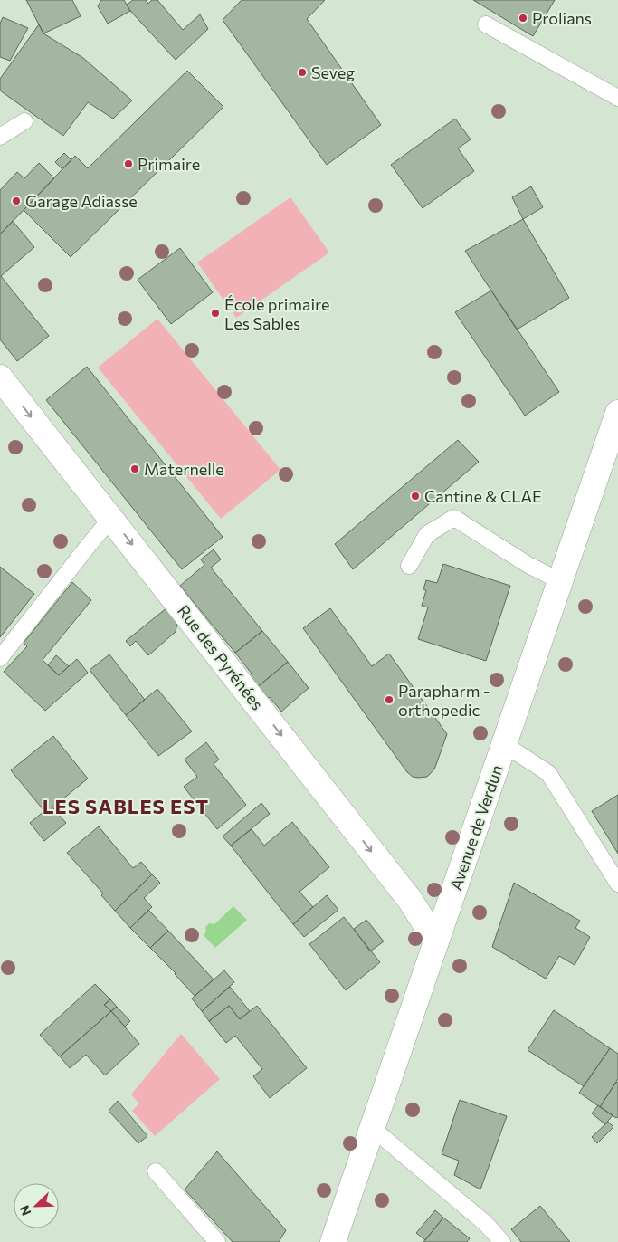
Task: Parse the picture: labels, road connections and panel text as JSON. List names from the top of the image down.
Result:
{
  "streets": {
    "main road": ["Rue des Pyrénées", "Avenue de Verdun"]
  },
  "crossings": [
    ["Rue des Pyrénées", "Avenue de Verdun"]
  ],
  "one_way": ["Rue des Pyrénées"],
  "districts": ["LES SABLES EST"],
  "places": [
    "Prolians",
    "Seveg",
    "Primaire",
    "Garage Adiasse",
    "École primaire Les Sables",
    "Maternelle",
    "Cantine & CLAE",
    "Parapharm - orthopedic"
  ],
  "north": "bottom left"
}
